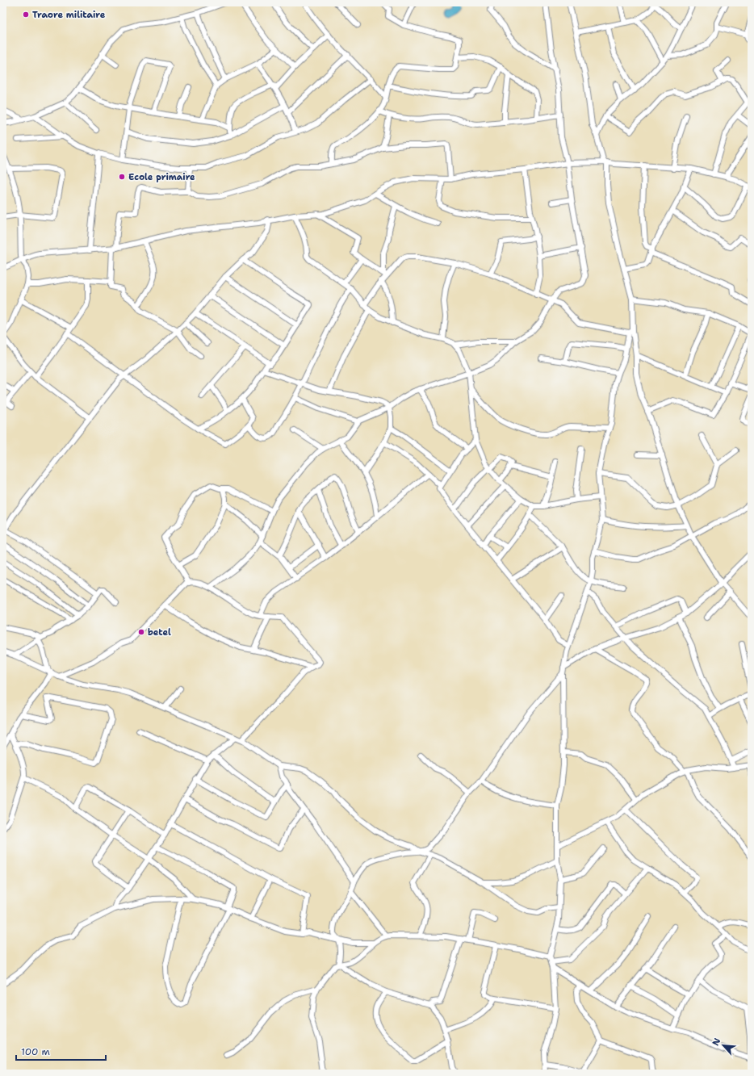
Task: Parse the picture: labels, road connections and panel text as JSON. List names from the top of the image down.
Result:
{
  "places": ["Traore militaire", "Ecole primaire", "betel"],
  "scale_bar": "100 m",
  "north": "top left"
}
